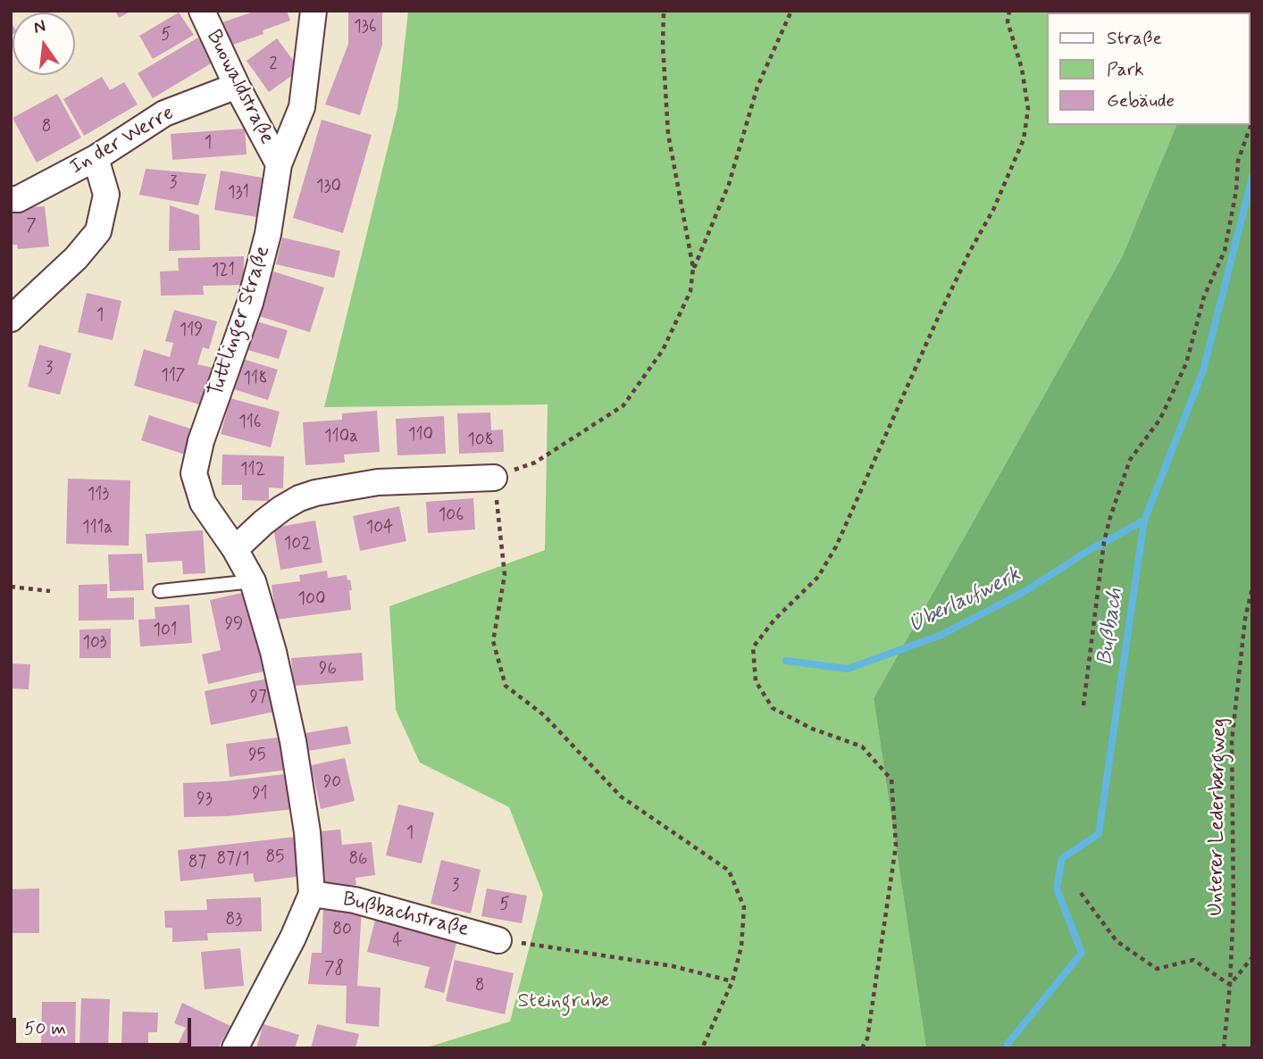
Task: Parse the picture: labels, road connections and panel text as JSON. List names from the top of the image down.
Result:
{
  "streets": {
    "street": [
      "Buowaldstraße",
      "In der Werre",
      "Tuttlinger Straße",
      "Bußbachstraße"
    ],
    "path": ["Unterer Lederbergweg"]
  },
  "crossings": [
    ["Buowaldstraße", "In der Werre"],
    ["Buowaldstraße", "Tuttlinger Straße"],
    ["Tuttlinger Straße", "Bußbachstraße"]
  ],
  "water": ["Überlaufwerk", "Bußbach"],
  "parks": ["Steingrube"],
  "house_numbers": [
    "136",
    "5",
    "2",
    "8",
    "1",
    "3",
    "130",
    "131",
    "7",
    "121",
    "1",
    "119",
    "3",
    "117",
    "118",
    "116",
    "110",
    "110a",
    "108",
    "112",
    "113",
    "106",
    "111a",
    "104",
    "102",
    "100",
    "99",
    "101",
    "103",
    "96",
    "97",
    "95",
    "90",
    "91",
    "93",
    "1",
    "85",
    "87/1",
    "86",
    "87",
    "3",
    "5",
    "83",
    "80",
    "4",
    "78",
    "8"
  ],
  "legend": ["Straße", "Park", "Gebäude"],
  "scale_bar": "50 m",
  "north": "top"
}
